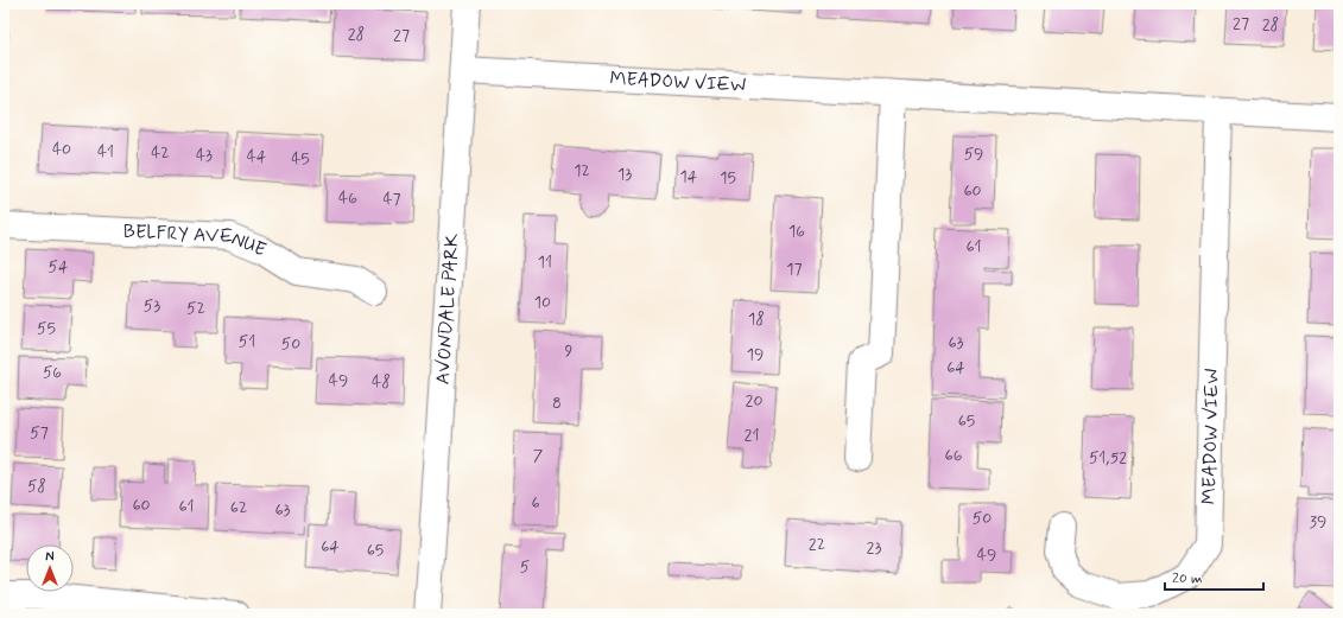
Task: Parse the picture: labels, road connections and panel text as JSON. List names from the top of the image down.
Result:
{
  "streets": {
    "street": ["MEADOW VIEW", "BELFRY AVENUE", "AVONDALE PARK"]
  },
  "crossings": [
    ["MEADOW VIEW", "AVONDALE PARK"]
  ],
  "house_numbers": [
    "27",
    "28",
    "28",
    "27",
    "40",
    "41",
    "42",
    "59",
    "43",
    "44",
    "45",
    "12",
    "13",
    "14",
    "15",
    "60",
    "46",
    "47",
    "16",
    "61",
    "11",
    "54",
    "17",
    "10",
    "53",
    "52",
    "18",
    "55",
    "51",
    "63",
    "50",
    "9",
    "19",
    "64",
    "56",
    "49",
    "48",
    "20",
    "8",
    "65",
    "57",
    "21",
    "7",
    "66",
    "51,52",
    "58",
    "6",
    "60",
    "61",
    "62",
    "63",
    "50",
    "39",
    "22",
    "64",
    "23",
    "65",
    "49",
    "5"
  ],
  "scale_bar": "20 m",
  "north": "top"
}
